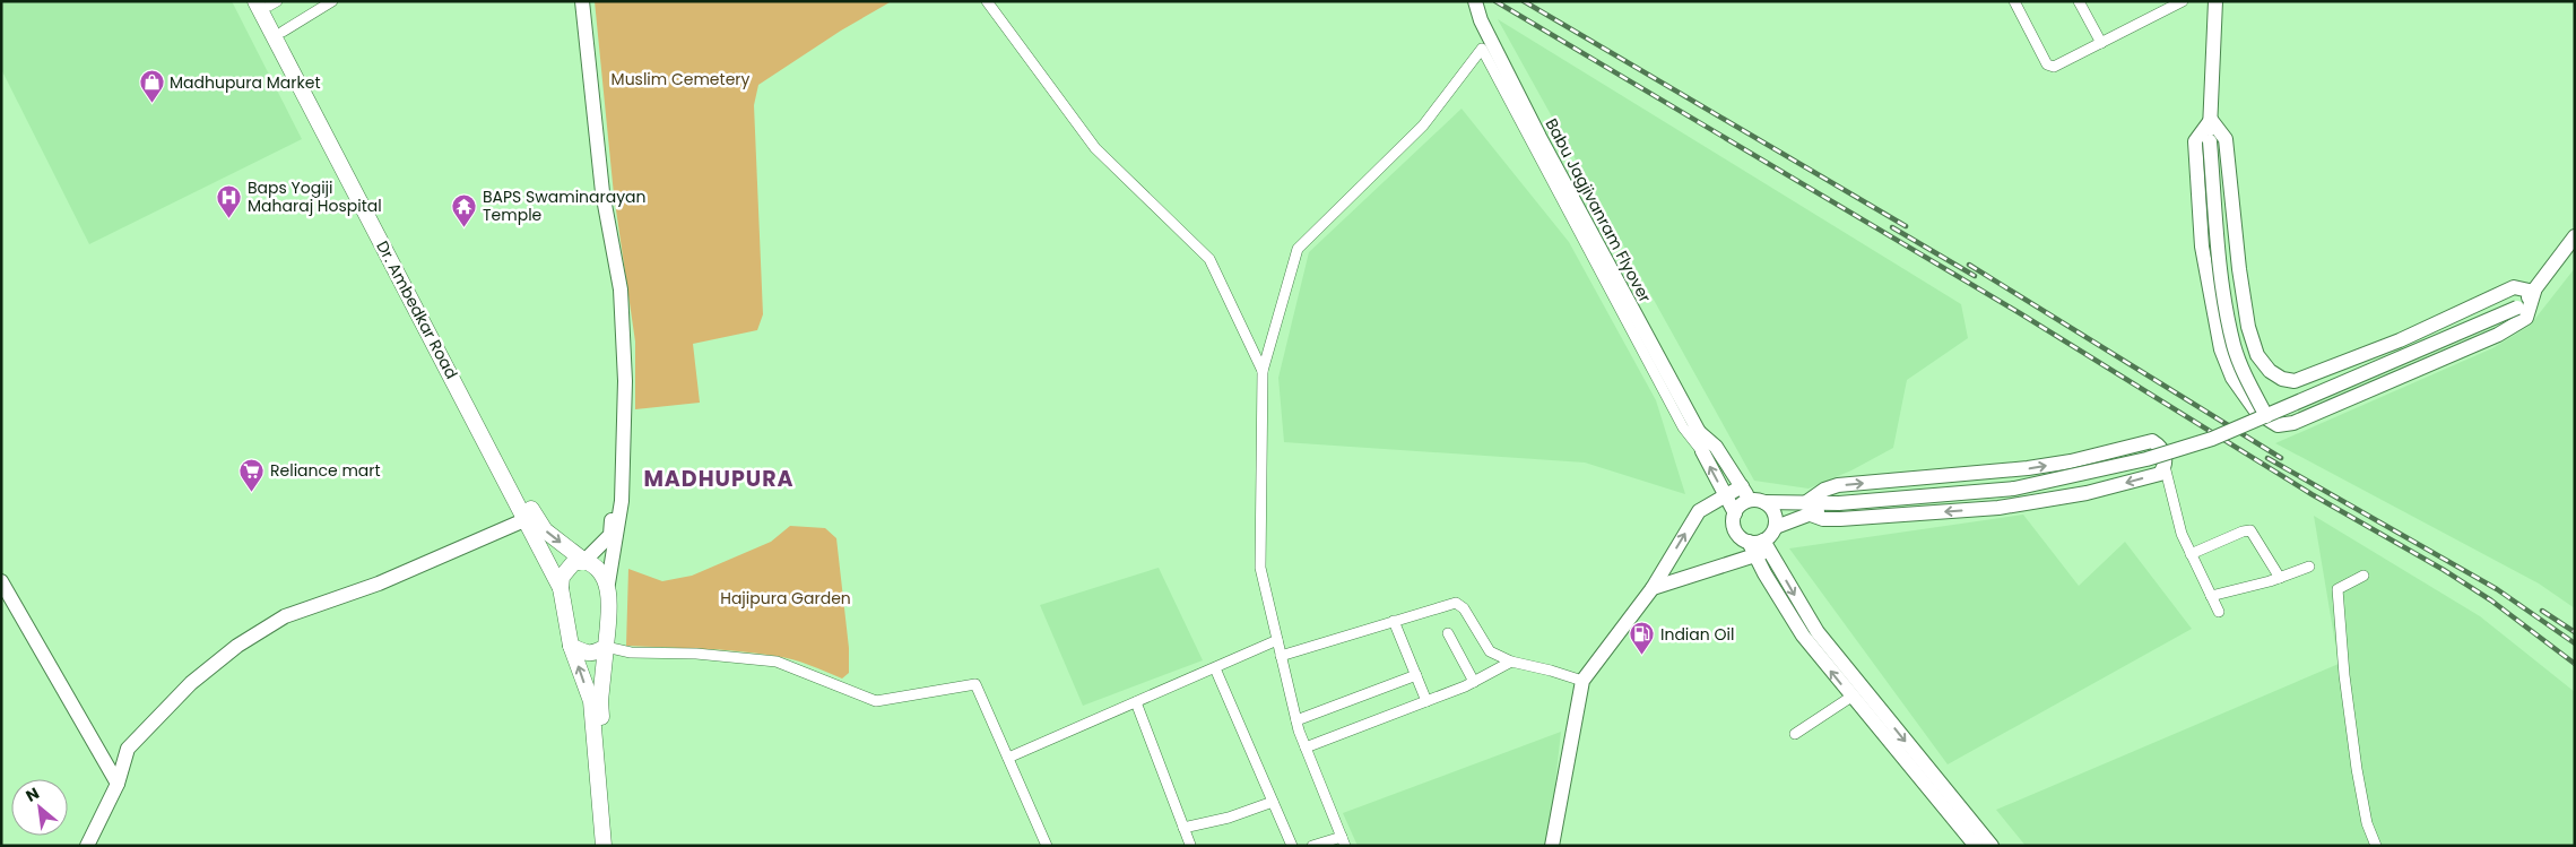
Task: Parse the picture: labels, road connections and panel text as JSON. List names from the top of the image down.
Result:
{
  "streets": {
    "main road": ["Dr. Ambedkar Road"],
    "street": ["Babu Jagjivanram Flyover"]
  },
  "districts": ["MADHUPURA"],
  "parks": ["Muslim Cemetery", "Hajipura Garden"],
  "places": {
    "shop": ["Madhupura Market"],
    "hospital": ["Baps Yogiji Maharaj Hospital"],
    "temple": ["BAPS Swaminarayan Temple"],
    "supermarket": ["Reliance mart"],
    "fuel station": ["Indian Oil"]
  },
  "north": "top left"
}
